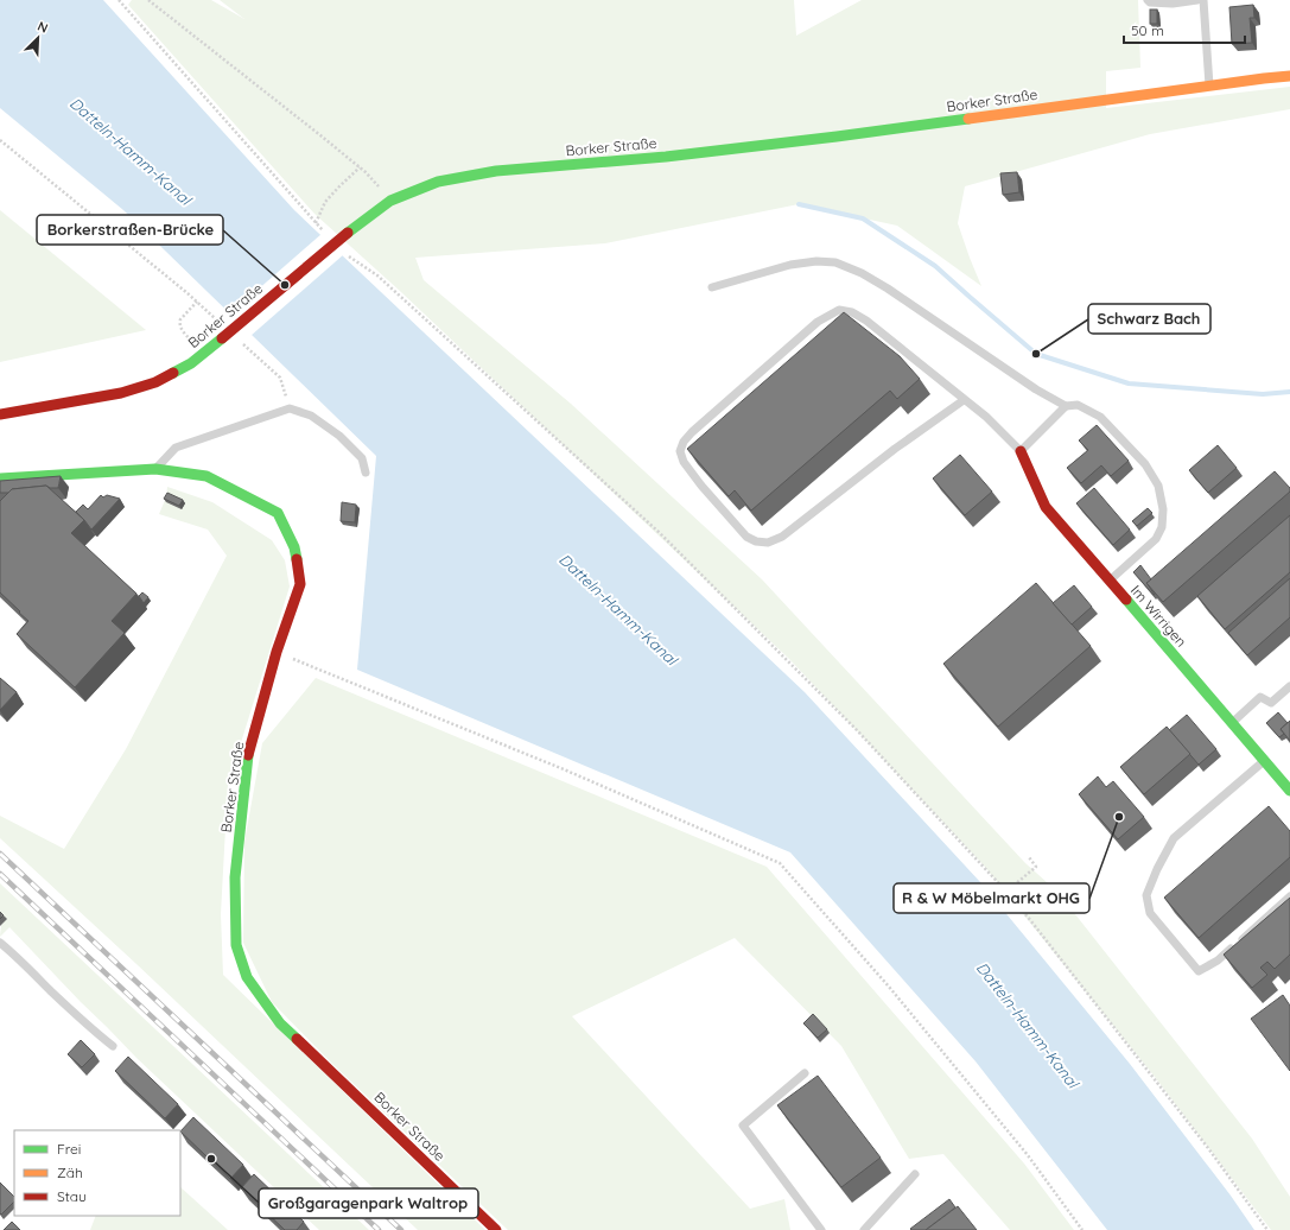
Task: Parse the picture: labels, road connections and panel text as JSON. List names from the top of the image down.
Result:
{
  "streets": {
    "street": ["Borker Straße", "Im Wirrigen"]
  },
  "water": ["Datteln-Hamm-Kanal"],
  "places": [
    "Borkerstraßen-Brücke",
    "Schwarz Bach",
    "R & W Möbelmarkt OHG",
    "Großgaragenpark Waltrop"
  ],
  "legend": ["Frei", "Zäh", "Stau"],
  "scale_bar": "50 m",
  "north": "top right"
}
